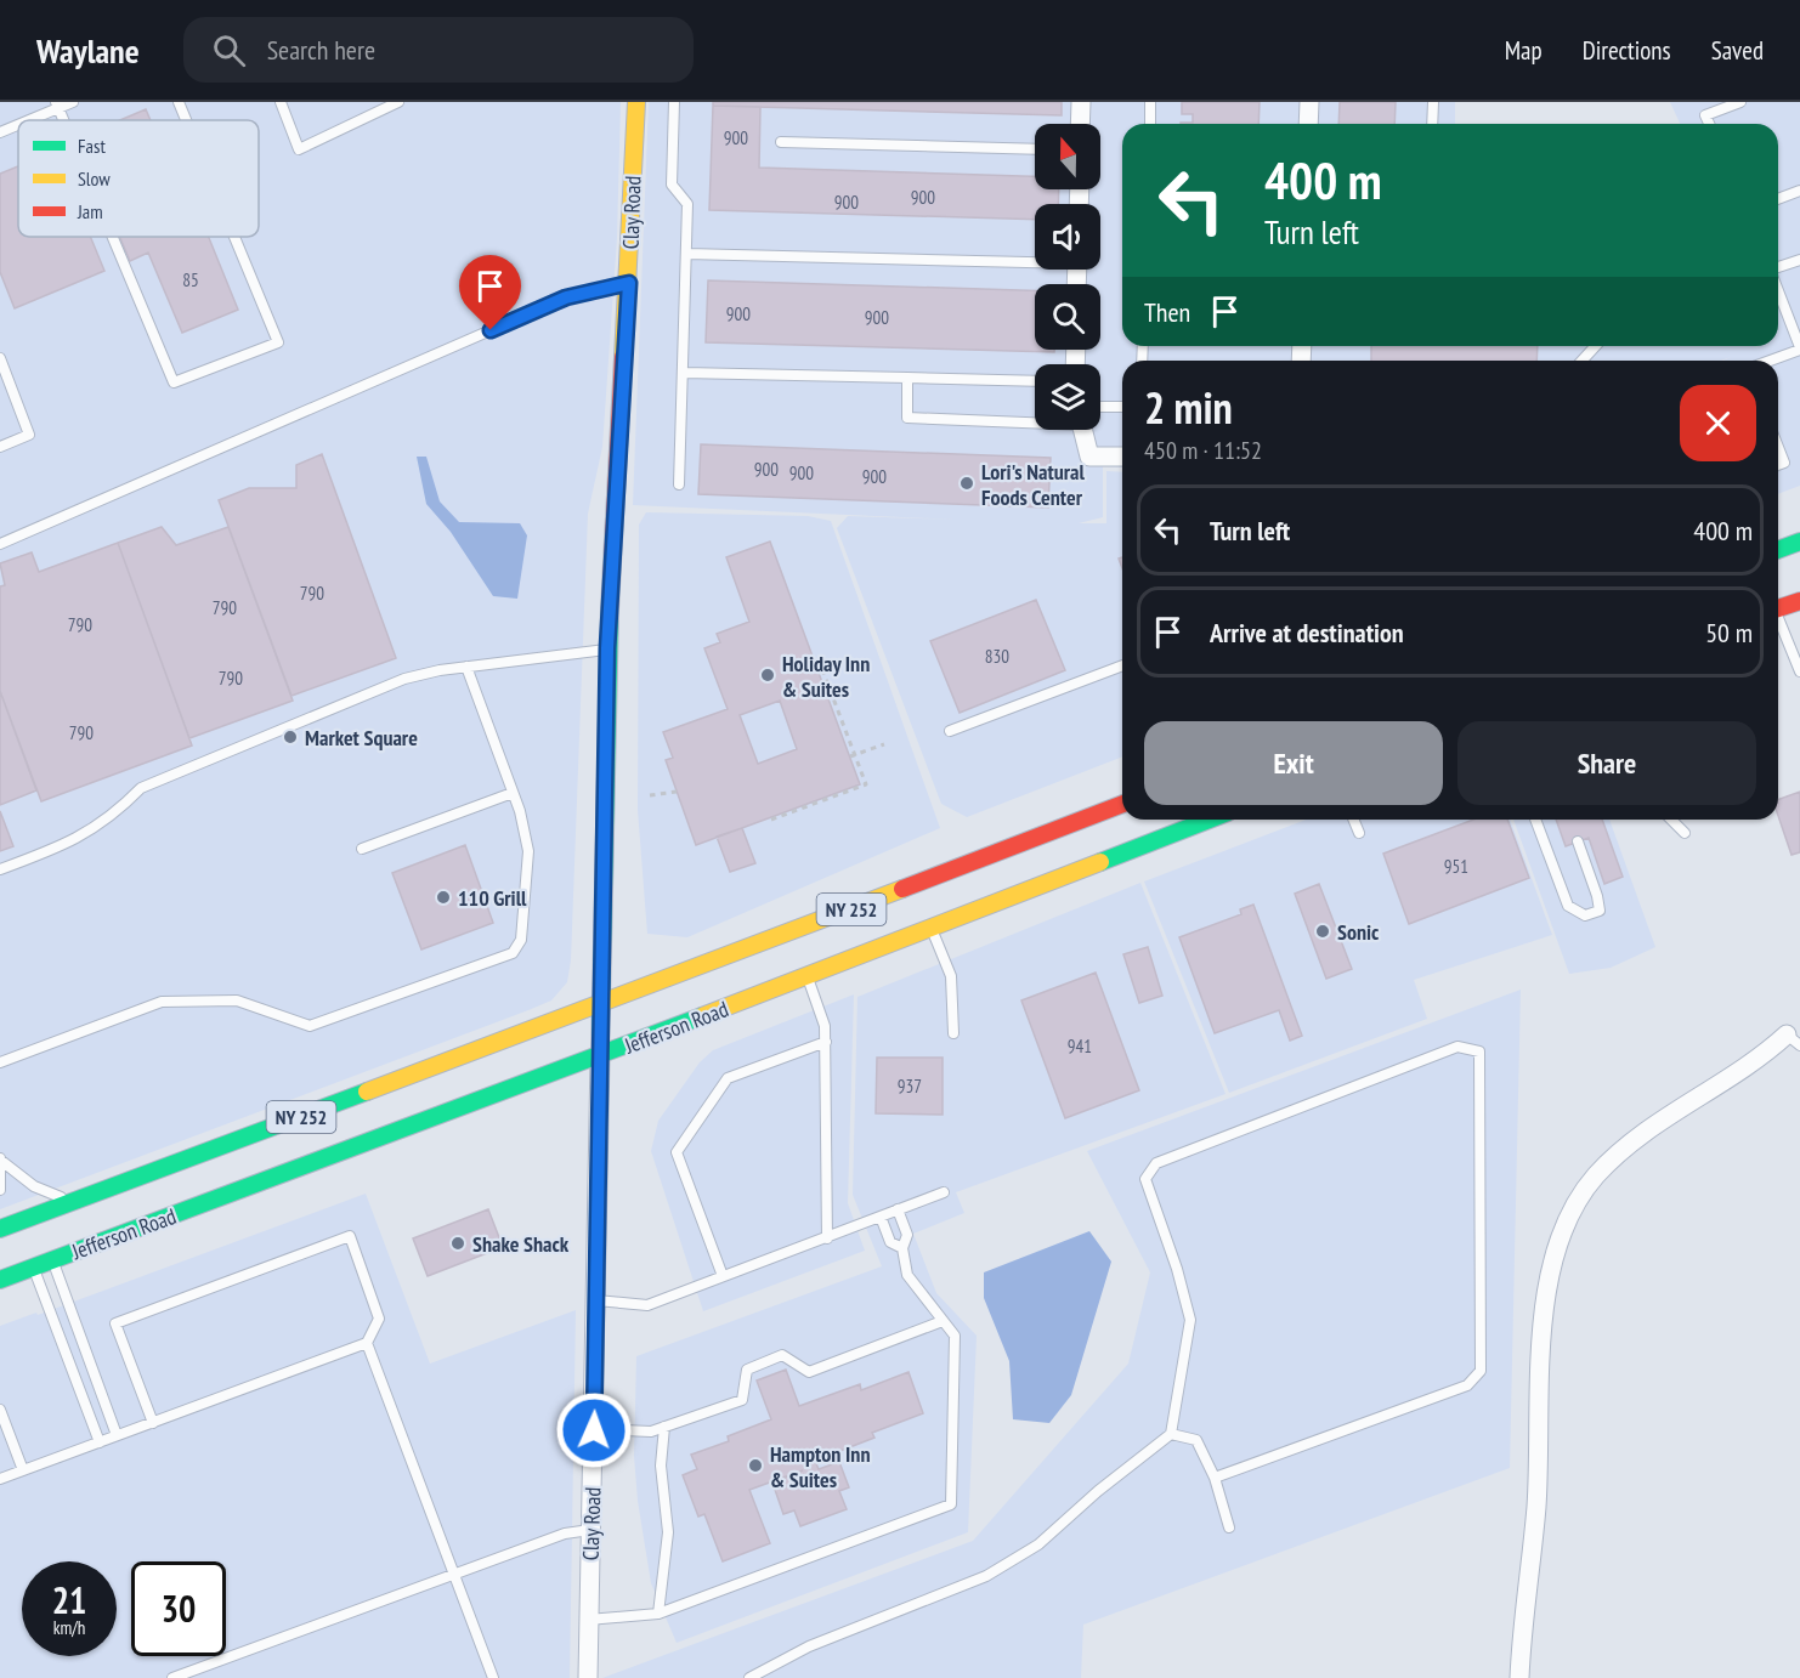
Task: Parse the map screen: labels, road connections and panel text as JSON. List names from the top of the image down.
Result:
{
  "streets": {
    "main road": ["Clay Road", "NY 252", "Jefferson Road"]
  },
  "crossings": [
    ["Clay Road", "NY 252"],
    ["Clay Road", "Jefferson Road"]
  ],
  "places": [
    "Lori's Natural Foods Center",
    "Holiday Inn & Suites",
    "Market Square",
    "110 Grill",
    "Sonic",
    "Shake Shack",
    "Hampton Inn & Suites"
  ],
  "house_numbers": [
    "900",
    "900",
    "900",
    "85",
    "900",
    "900",
    "900",
    "900",
    "900",
    "790",
    "790",
    "790",
    "830",
    "790",
    "790",
    "951",
    "941",
    "937"
  ],
  "legend": ["Fast", "Slow", "Jam"],
  "north": "top",
  "page": {
    "header": "Waylane",
    "search": "Search here",
    "nav": ["Map", "Directions", "Saved"],
    "turn": ["400 m", "Turn left"],
    "then": "Then",
    "heading": ["2 min", "450 m · 11:52"],
    "list": [
      {
        "name": "Turn left",
        "value": "400 m"
      },
      {
        "name": "Arrive at destination",
        "value": "50 m"
      }
    ],
    "buttons": ["Exit", "Share"],
    "speed": "21 km/h",
    "limit": "30"
  }
}
